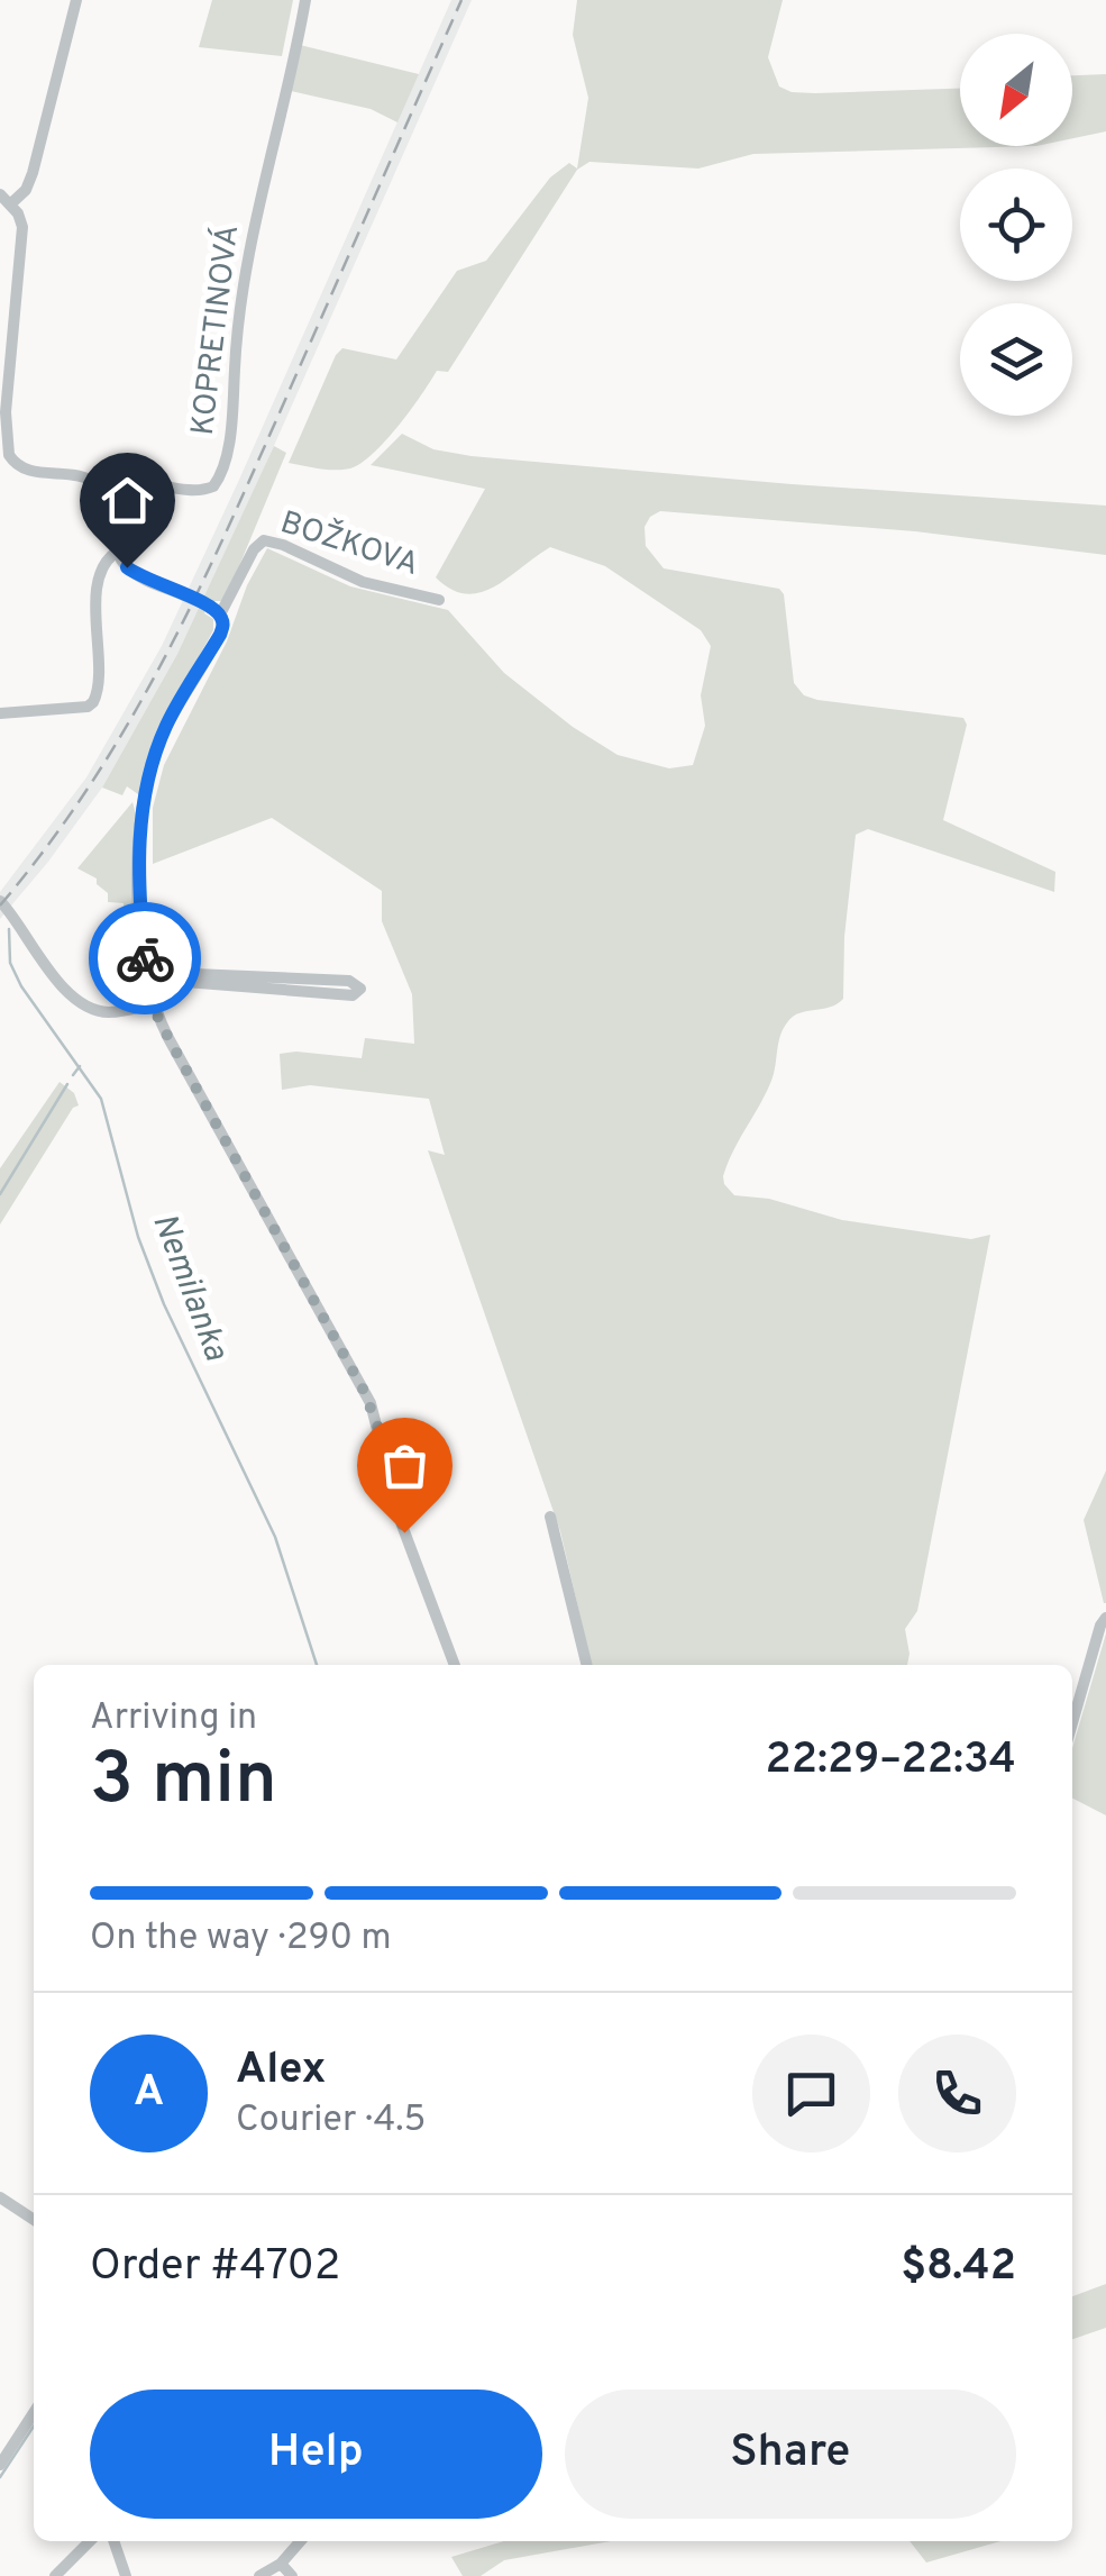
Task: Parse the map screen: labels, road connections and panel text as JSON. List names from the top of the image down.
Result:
{
  "streets": {
    "street": ["KOPRETINOVÁ", "BOŽKOVA"]
  },
  "water": ["Nemilanka"],
  "north": "bottom left",
  "page": {
    "heading": ["3 min", "Arriving in", "22:29–22:34"],
    "panel": [
      "Alex",
      "Courier · 4.5",
      "Order #4702",
      "$8.42"
    ],
    "bar": "On the way · 290 m",
    "round": "A",
    "buttons": ["Help", "Share"]
  }
}
